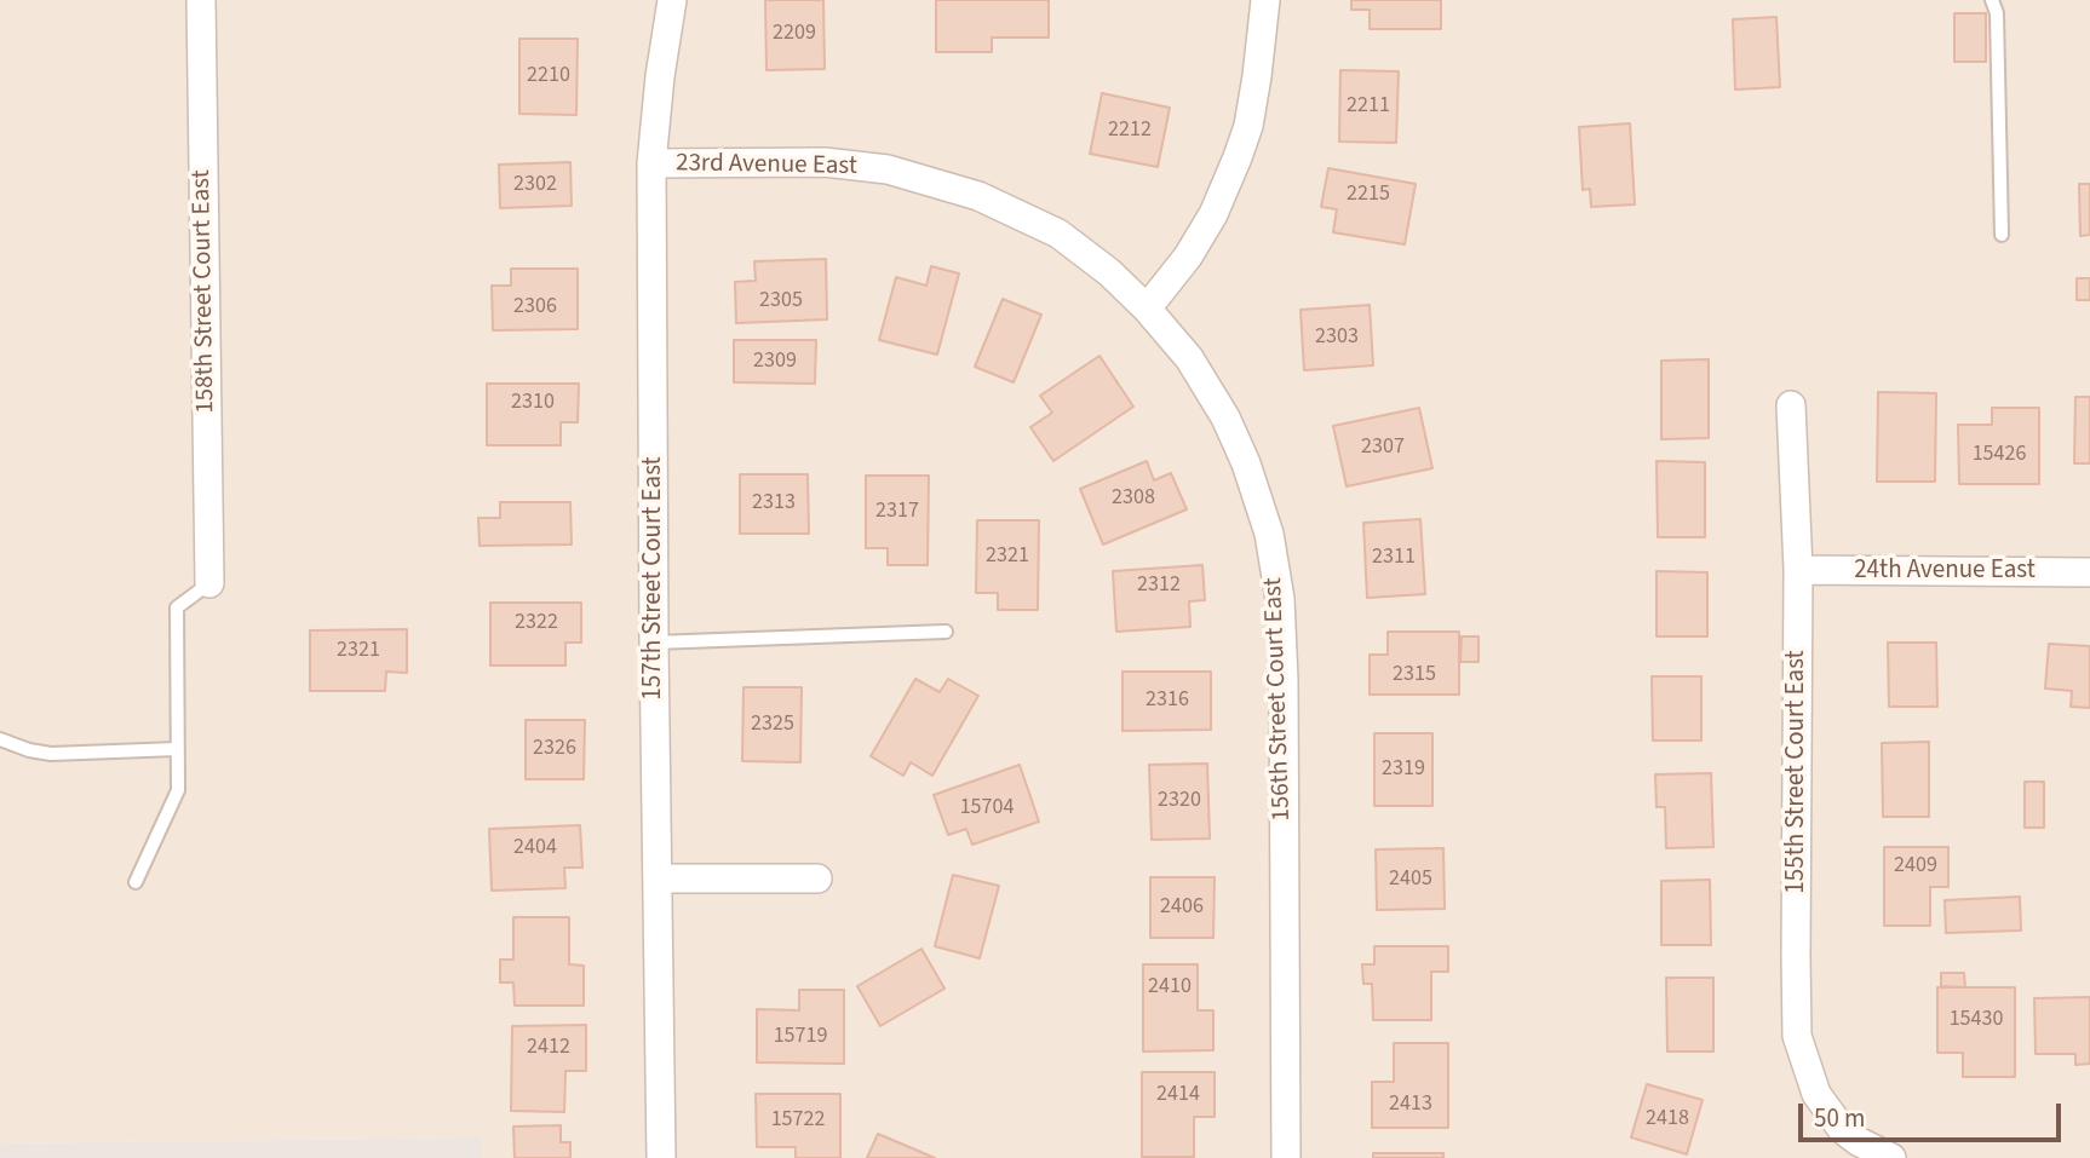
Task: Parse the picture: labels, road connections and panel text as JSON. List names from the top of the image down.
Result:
{
  "streets": {
    "street": [
      "23rd Avenue East",
      "158th Street Court East",
      "24th Avenue East",
      "157th Street Court East",
      "156th Street Court East",
      "155th Street Court East"
    ]
  },
  "crossings": [
    ["23rd Avenue East", "157th Street Court East"],
    ["23rd Avenue East", "156th Street Court East"],
    ["24th Avenue East", "155th Street Court East"]
  ],
  "house_numbers": [
    "2209",
    "2210",
    "2211",
    "2212",
    "2302",
    "2215",
    "2305",
    "2306",
    "2303",
    "2309",
    "2310",
    "2307",
    "15426",
    "2308",
    "2313",
    "2317",
    "2321",
    "2311",
    "2312",
    "2322",
    "2321",
    "2315",
    "2316",
    "2325",
    "2326",
    "2319",
    "2320",
    "15704",
    "2404",
    "2409",
    "2405",
    "2406",
    "2410",
    "15430",
    "15719",
    "2412",
    "2414",
    "2413",
    "2418",
    "15722"
  ],
  "scale_bar": "50 m"
}
